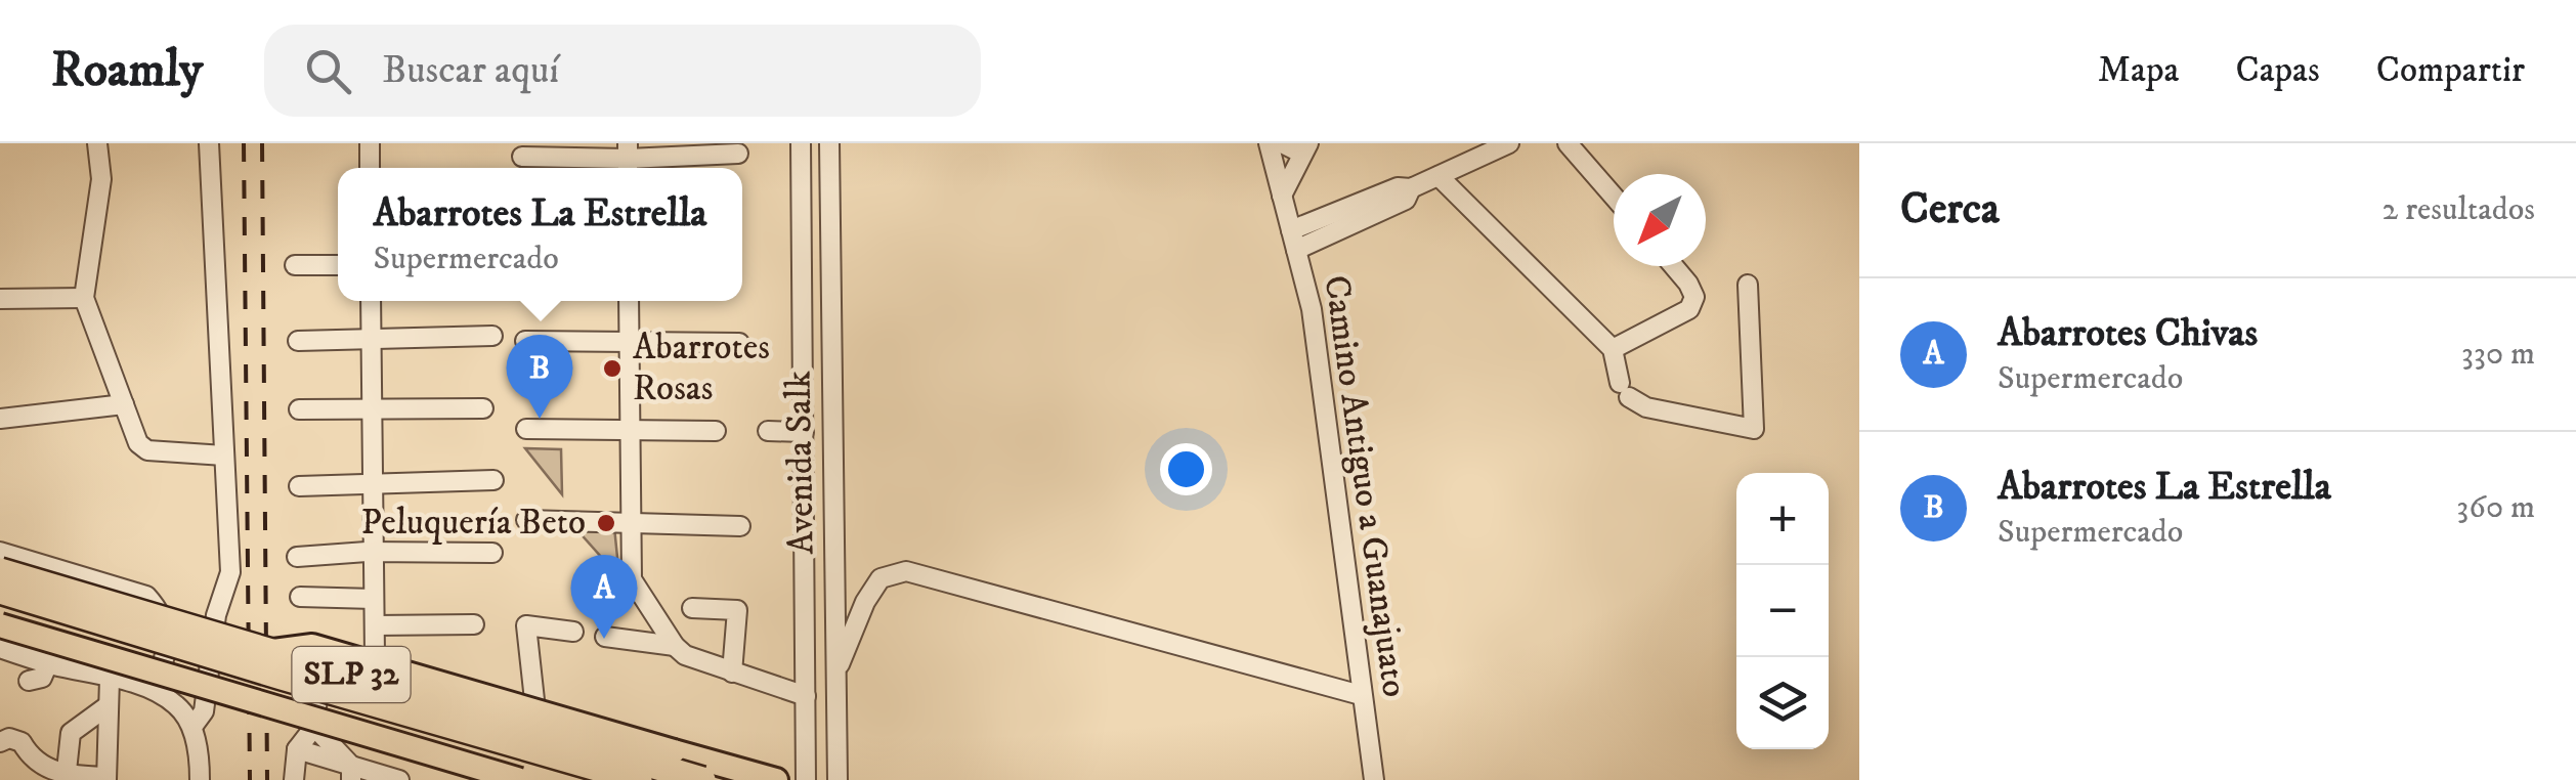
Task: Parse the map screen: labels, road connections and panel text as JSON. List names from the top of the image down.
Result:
{
  "streets": {
    "highway": ["SLP 32"],
    "street": ["Avenida Salk", "Camino Antiguo a Guanajuato"]
  },
  "places": ["Abarrotes Rosas", "Peluquería Beto"],
  "north": "bottom left",
  "page": {
    "header": "Roamly",
    "search": "Buscar aquí",
    "nav": ["Mapa", "Capas", "Compartir"],
    "heading": ["Cerca", "2 resultados"],
    "popup": ["Abarrotes La Estrella", "Supermercado"],
    "list": [
      {
        "mark": "A",
        "name": "Abarrotes Chivas",
        "note": "Supermercado",
        "value": "330 m"
      },
      {
        "mark": "B",
        "name": "Abarrotes La Estrella",
        "note": "Supermercado",
        "value": "360 m"
      }
    ],
    "pins": ["B", "A"],
    "map_buttons": ["+", "−"]
  }
}
